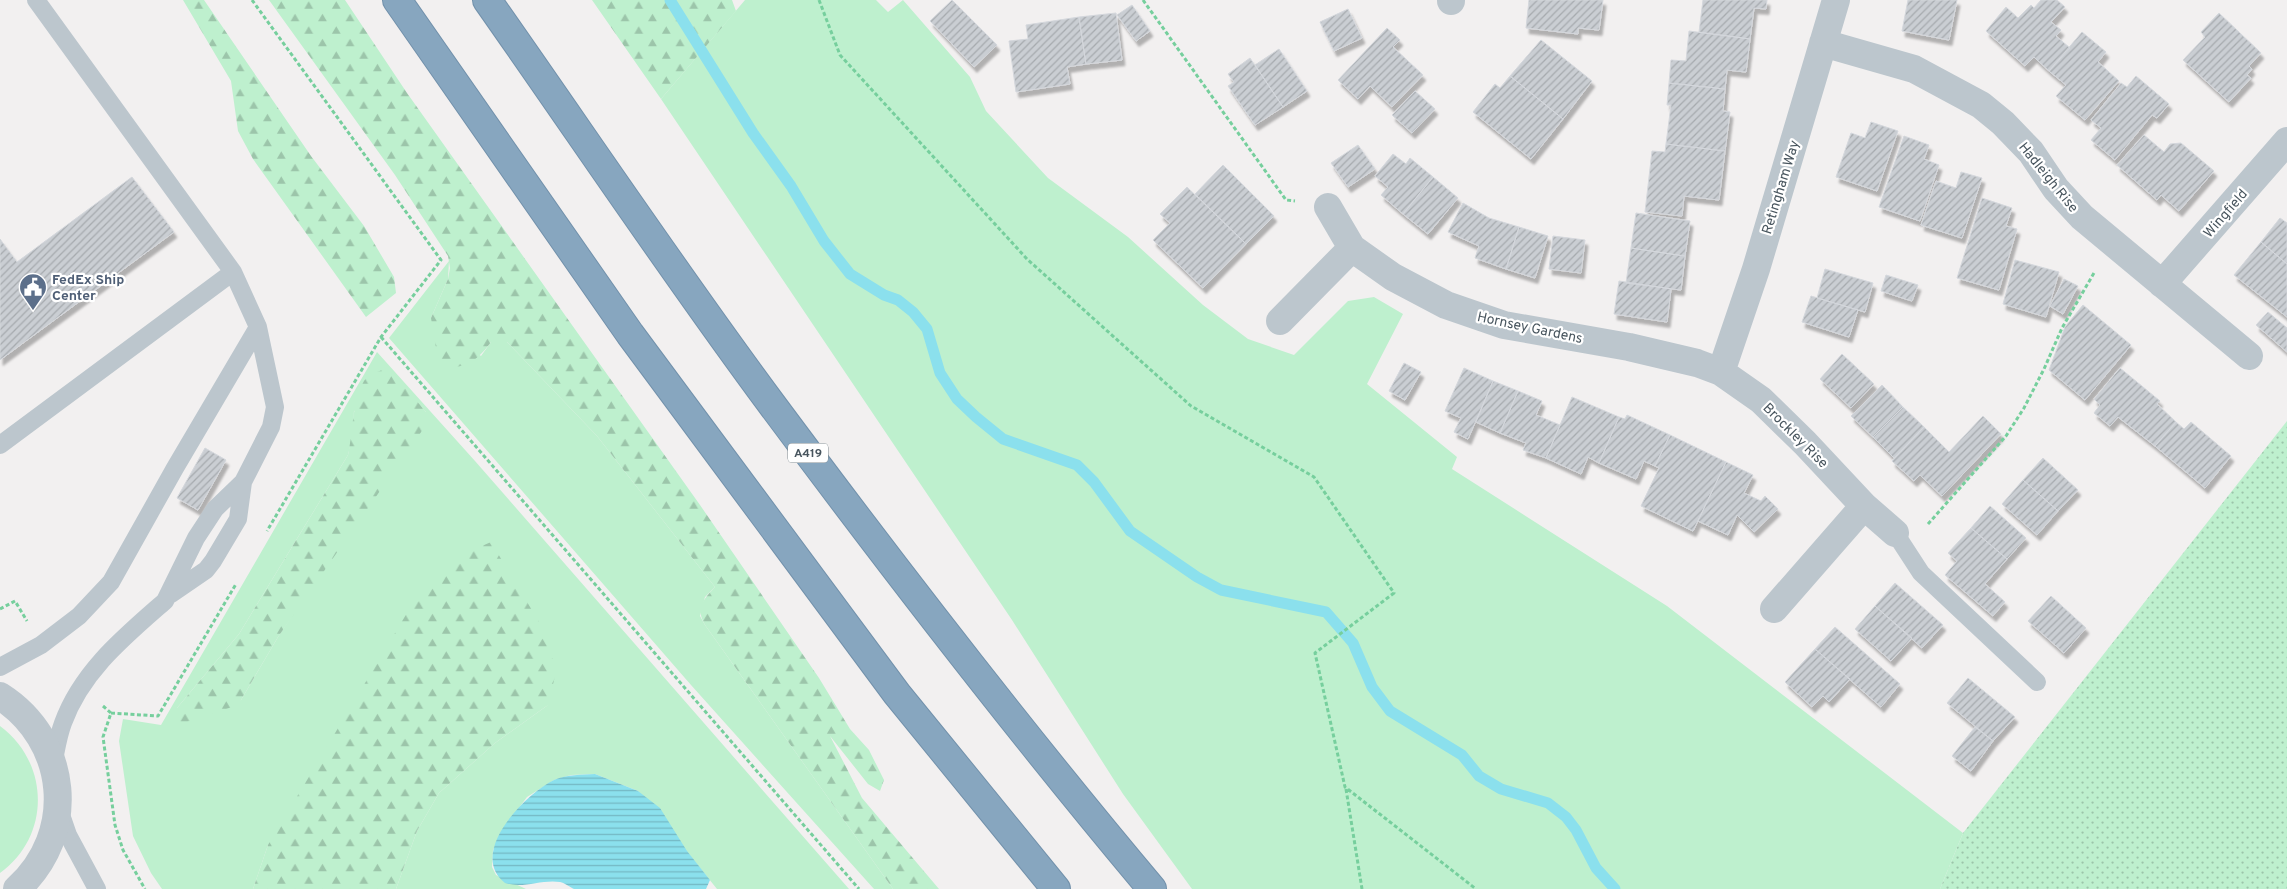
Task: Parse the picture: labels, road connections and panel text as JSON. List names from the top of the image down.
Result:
{
  "streets": {
    "highway": ["A419"],
    "street": [
      "Hadleigh Rise",
      "Retingham Way",
      "Wingfield",
      "Hornsey Gardens",
      "Brockley Rise"
    ]
  },
  "crossings": [
    ["Hadleigh Rise", "Retingham Way"],
    ["Hadleigh Rise", "Wingfield"],
    ["Retingham Way", "Hornsey Gardens"],
    ["Retingham Way", "Brockley Rise"],
    ["Hornsey Gardens", "Brockley Rise"]
  ],
  "places": {
    "public building": ["FedEx Ship Center"]
  }
}
